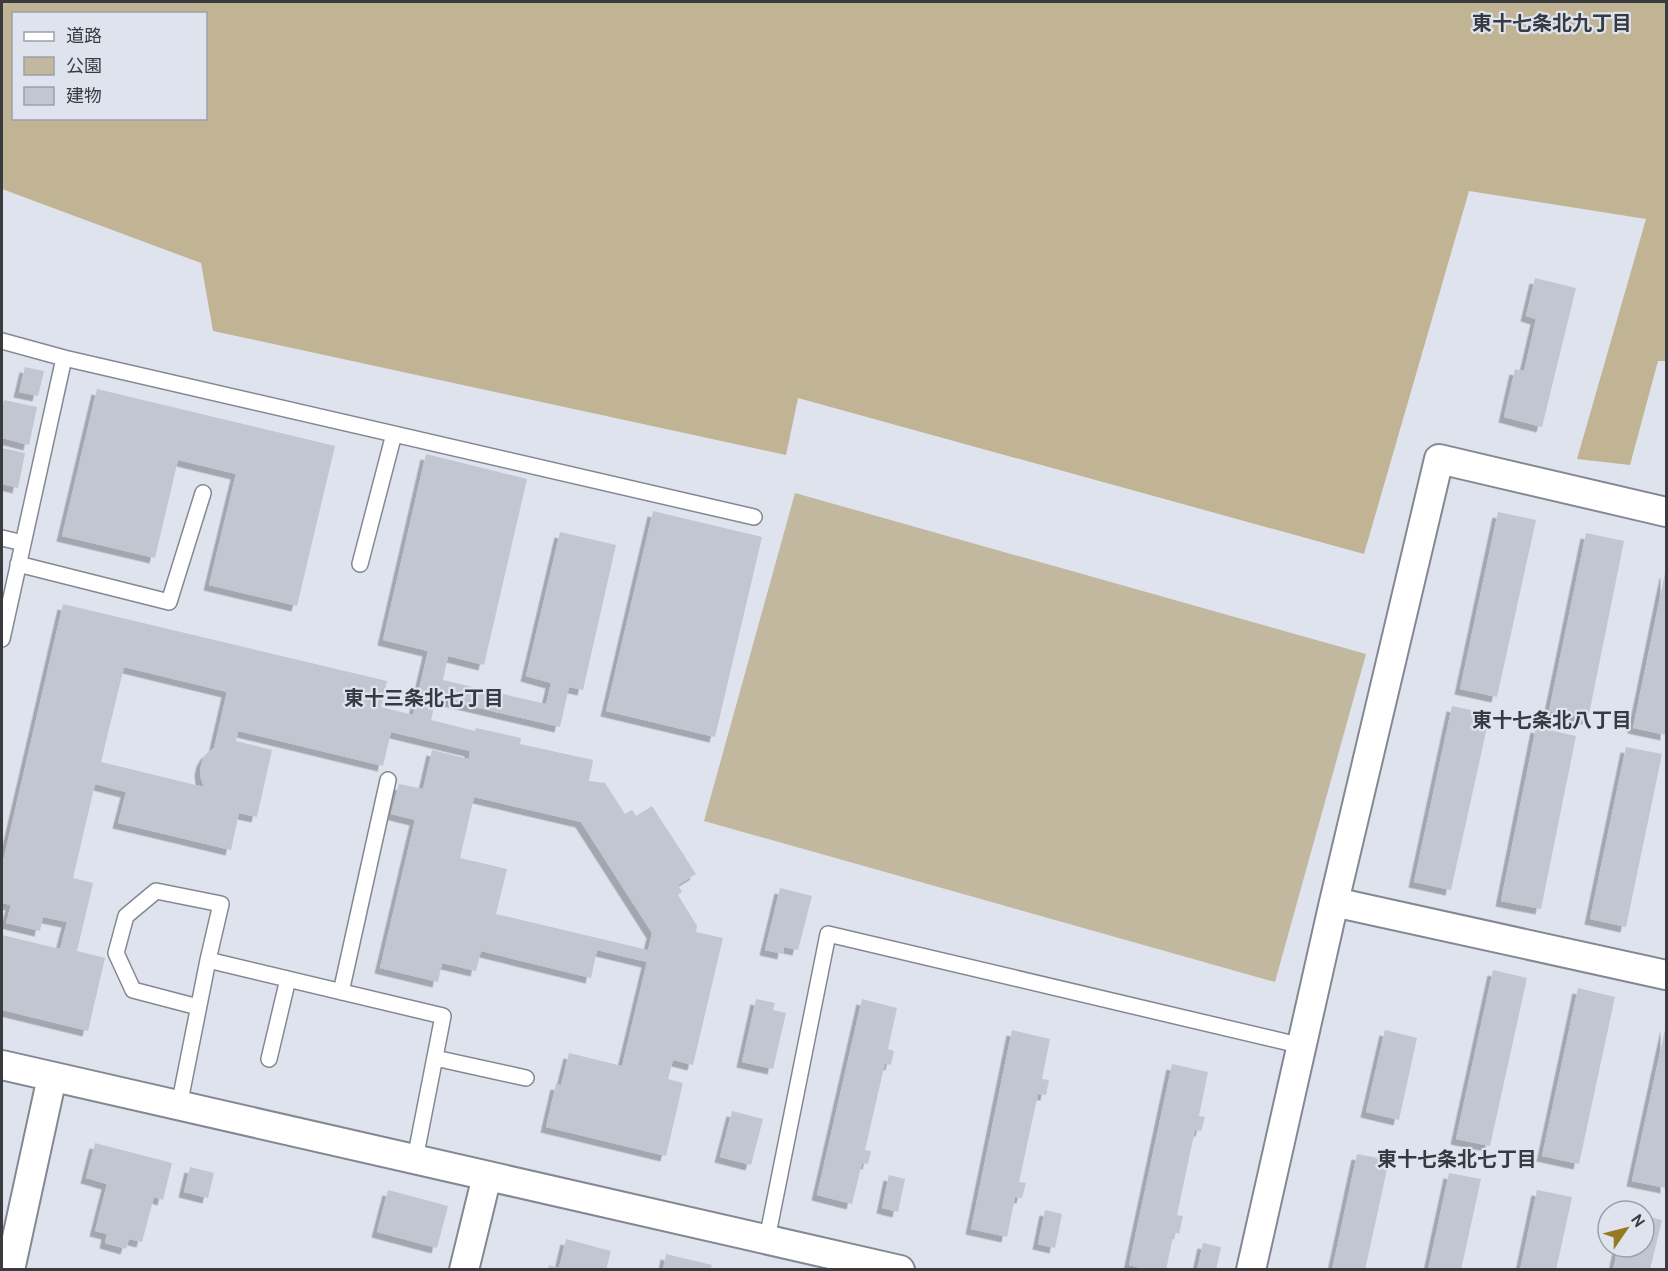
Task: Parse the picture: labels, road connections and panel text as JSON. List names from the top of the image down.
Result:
{
  "districts": [
    "東十七条北九丁目",
    "東十三条北七丁目",
    "東十七条北八丁目",
    "東十七条北七丁目"
  ],
  "legend": ["道路", "公園", "建物"],
  "north": "top right"
}
